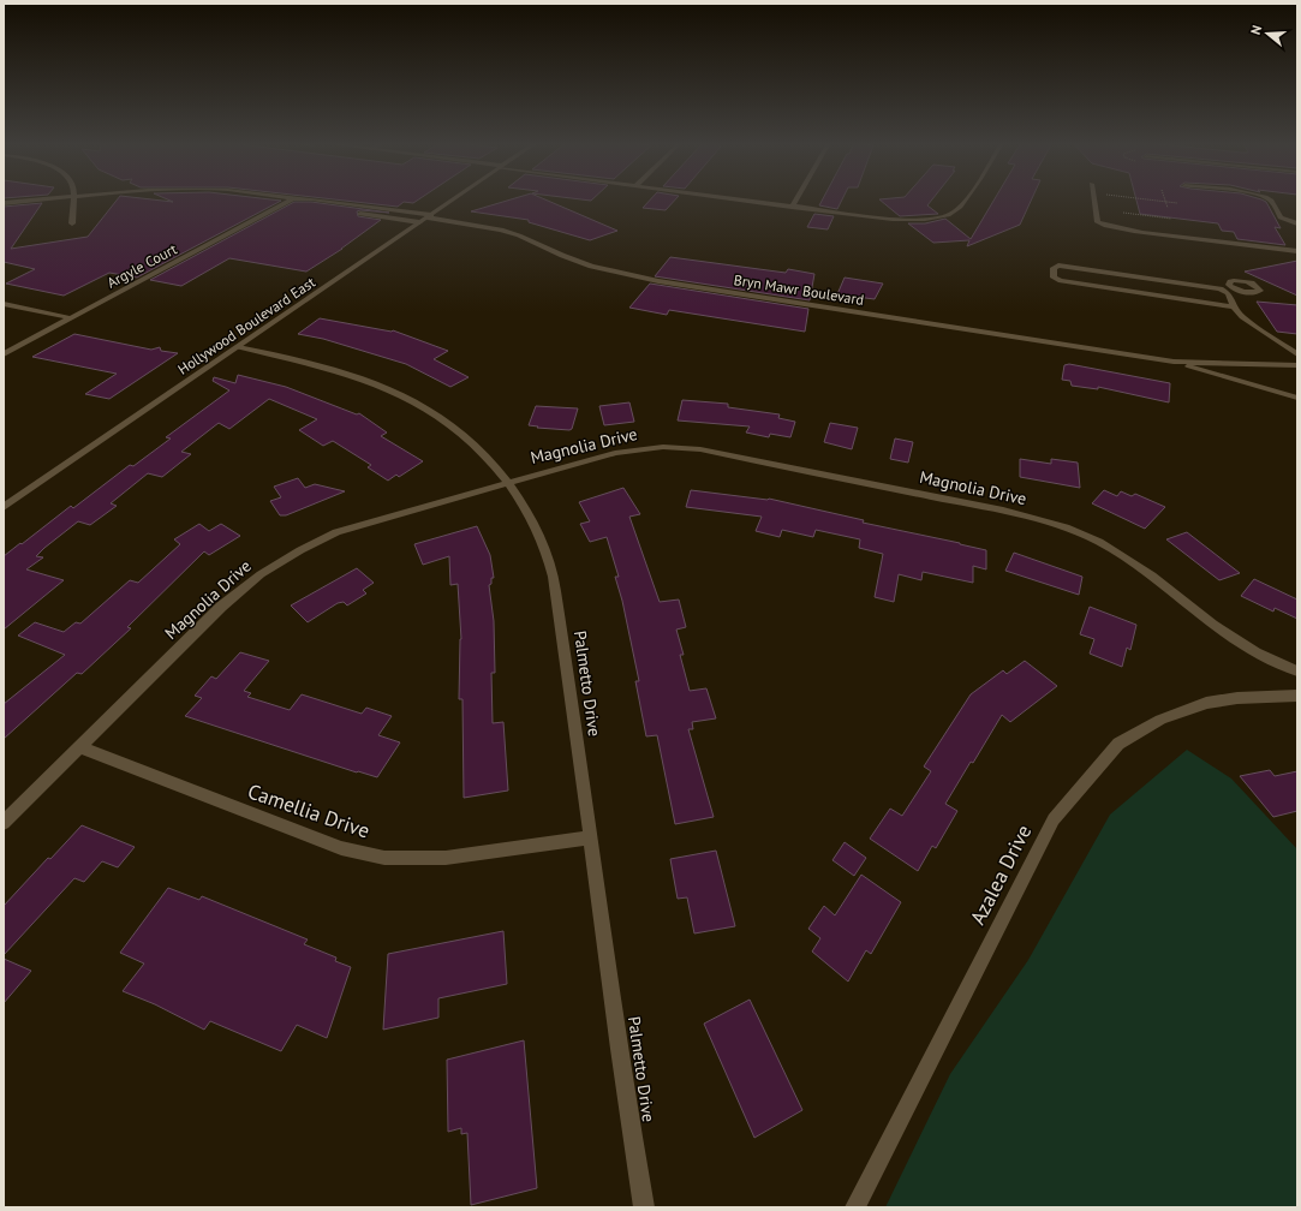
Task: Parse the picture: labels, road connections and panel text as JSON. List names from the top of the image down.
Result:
{
  "streets": {
    "street": [
      "Argyle Court",
      "Bryn Mawr Boulevard",
      "Hollywood Boulevard East",
      "Magnolia Drive",
      "Palmetto Drive",
      "Camellia Drive",
      "Azalea Drive"
    ]
  },
  "crossings": [
    ["Argyle Court", "Bryn Mawr Boulevard"],
    ["Bryn Mawr Boulevard", "Hollywood Boulevard East"],
    ["Hollywood Boulevard East", "Palmetto Drive"],
    ["Magnolia Drive", "Palmetto Drive"],
    ["Magnolia Drive", "Camellia Drive"],
    ["Palmetto Drive", "Camellia Drive"]
  ],
  "north": "left"
}
